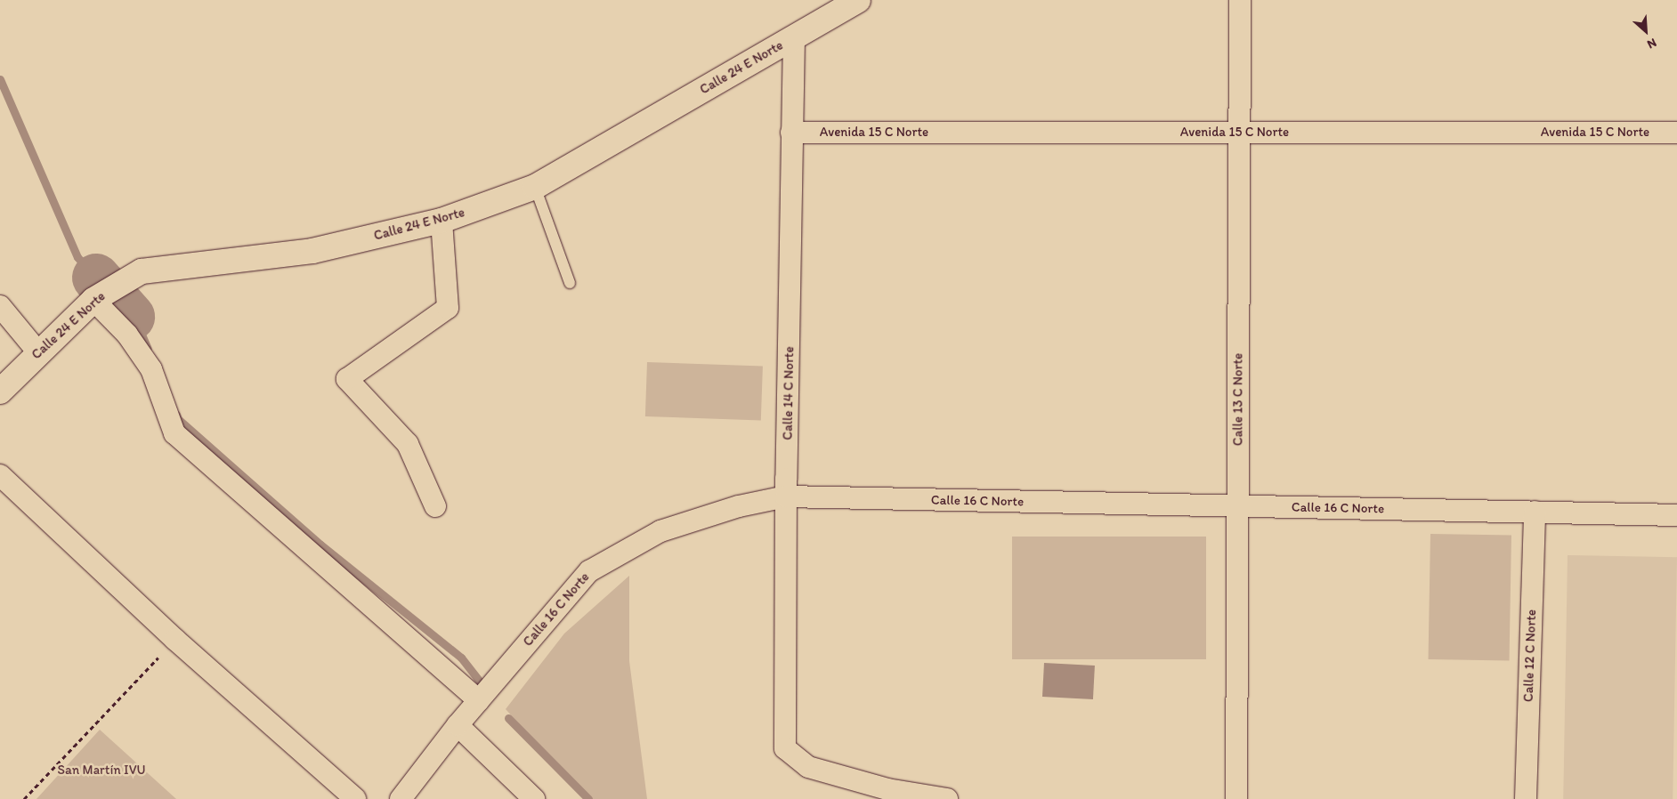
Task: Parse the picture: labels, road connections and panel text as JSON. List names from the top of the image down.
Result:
{
  "streets": {
    "main road": ["Calle 24 E Norte"],
    "street": [
      "Avenida 15 C Norte",
      "Calle 14 C Norte",
      "Calle 13 C Norte",
      "Calle 16 C Norte",
      "Calle 12 C Norte"
    ]
  },
  "crossings": [
    ["Calle 24 E Norte", "Calle 14 C Norte"],
    ["Avenida 15 C Norte", "Calle 14 C Norte"],
    ["Avenida 15 C Norte", "Calle 13 C Norte"],
    ["Calle 14 C Norte", "Calle 16 C Norte"],
    ["Calle 13 C Norte", "Calle 16 C Norte"],
    ["Calle 16 C Norte", "Calle 12 C Norte"]
  ],
  "parks": ["San Martín IVU"],
  "north": "bottom right"
}
